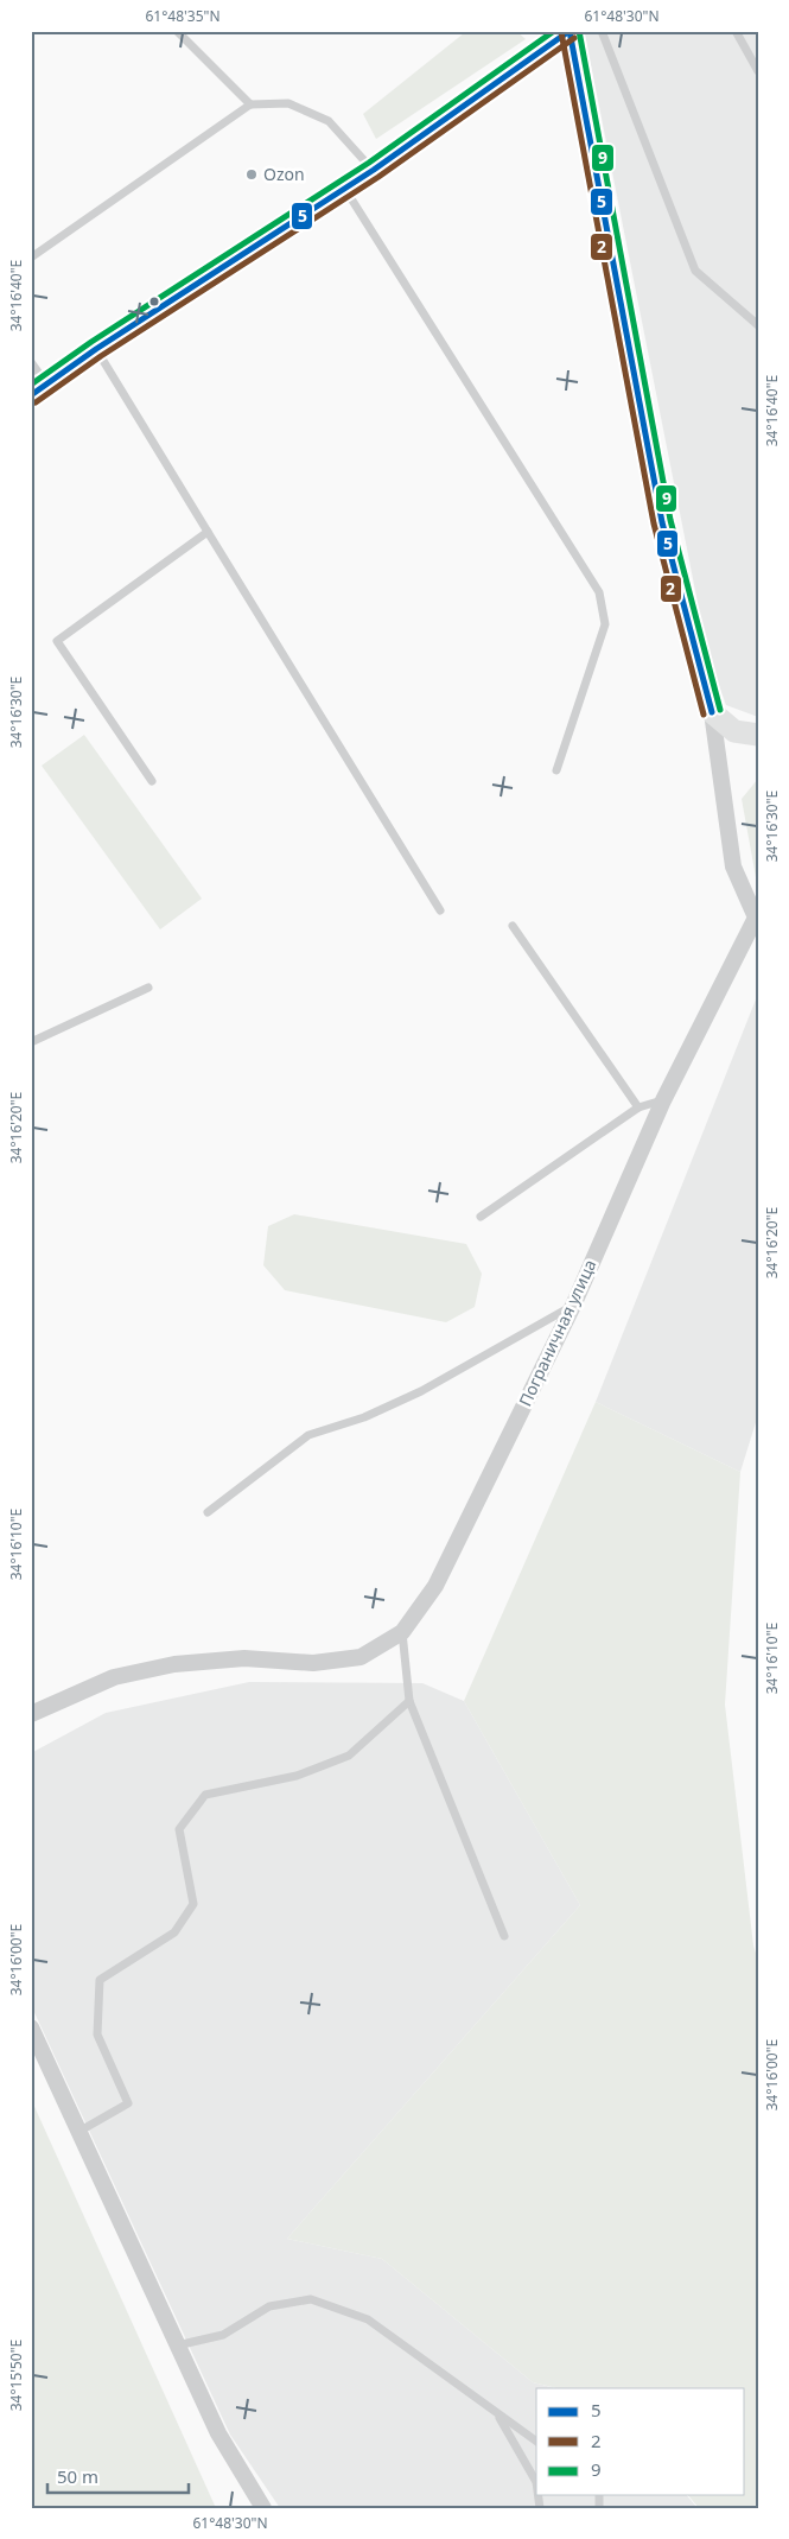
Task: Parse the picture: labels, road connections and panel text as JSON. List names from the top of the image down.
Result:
{
  "streets": {
    "street": ["Пограничная улица"]
  },
  "places": ["Ozon"],
  "lines": ["transit line 5", "transit line 9", "transit line 2"],
  "legend": ["5", "2", "9"],
  "scale_bar": "50 m",
  "coordinates": [
    "61°48'35\"N",
    "61°48'30\"N",
    "34°16'40\"E",
    "34°16'30\"E",
    "34°16'20\"E",
    "34°16'10\"E",
    "34°16'00\"E",
    "34°15'50\"E"
  ]
}
